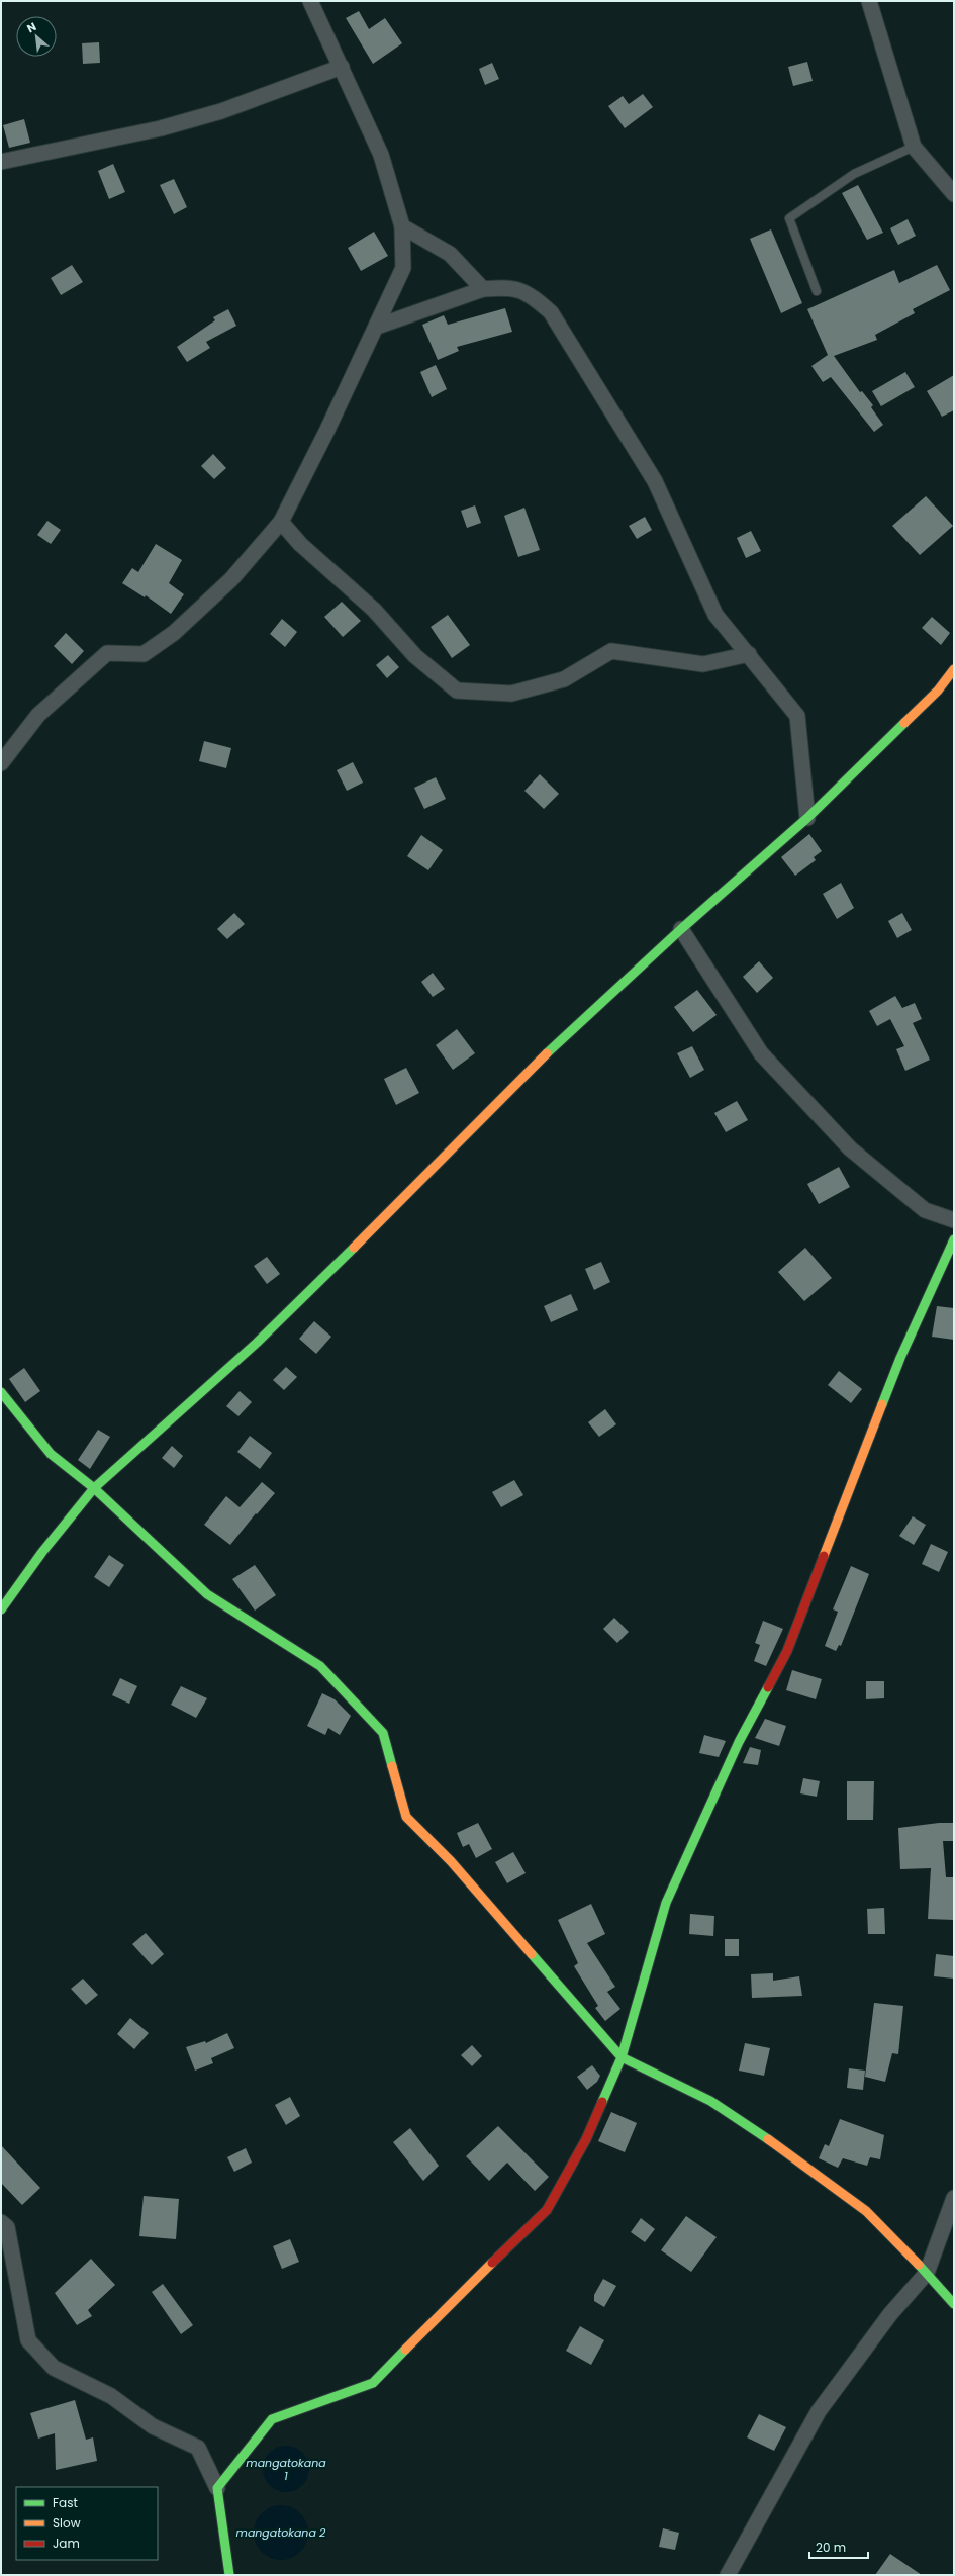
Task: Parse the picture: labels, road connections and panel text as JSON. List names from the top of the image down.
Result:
{
  "water": ["mangatokana 1", "mangatokana 2"],
  "legend": ["Fast", "Slow", "Jam"],
  "scale_bar": "20 m",
  "north": "top left"
}
